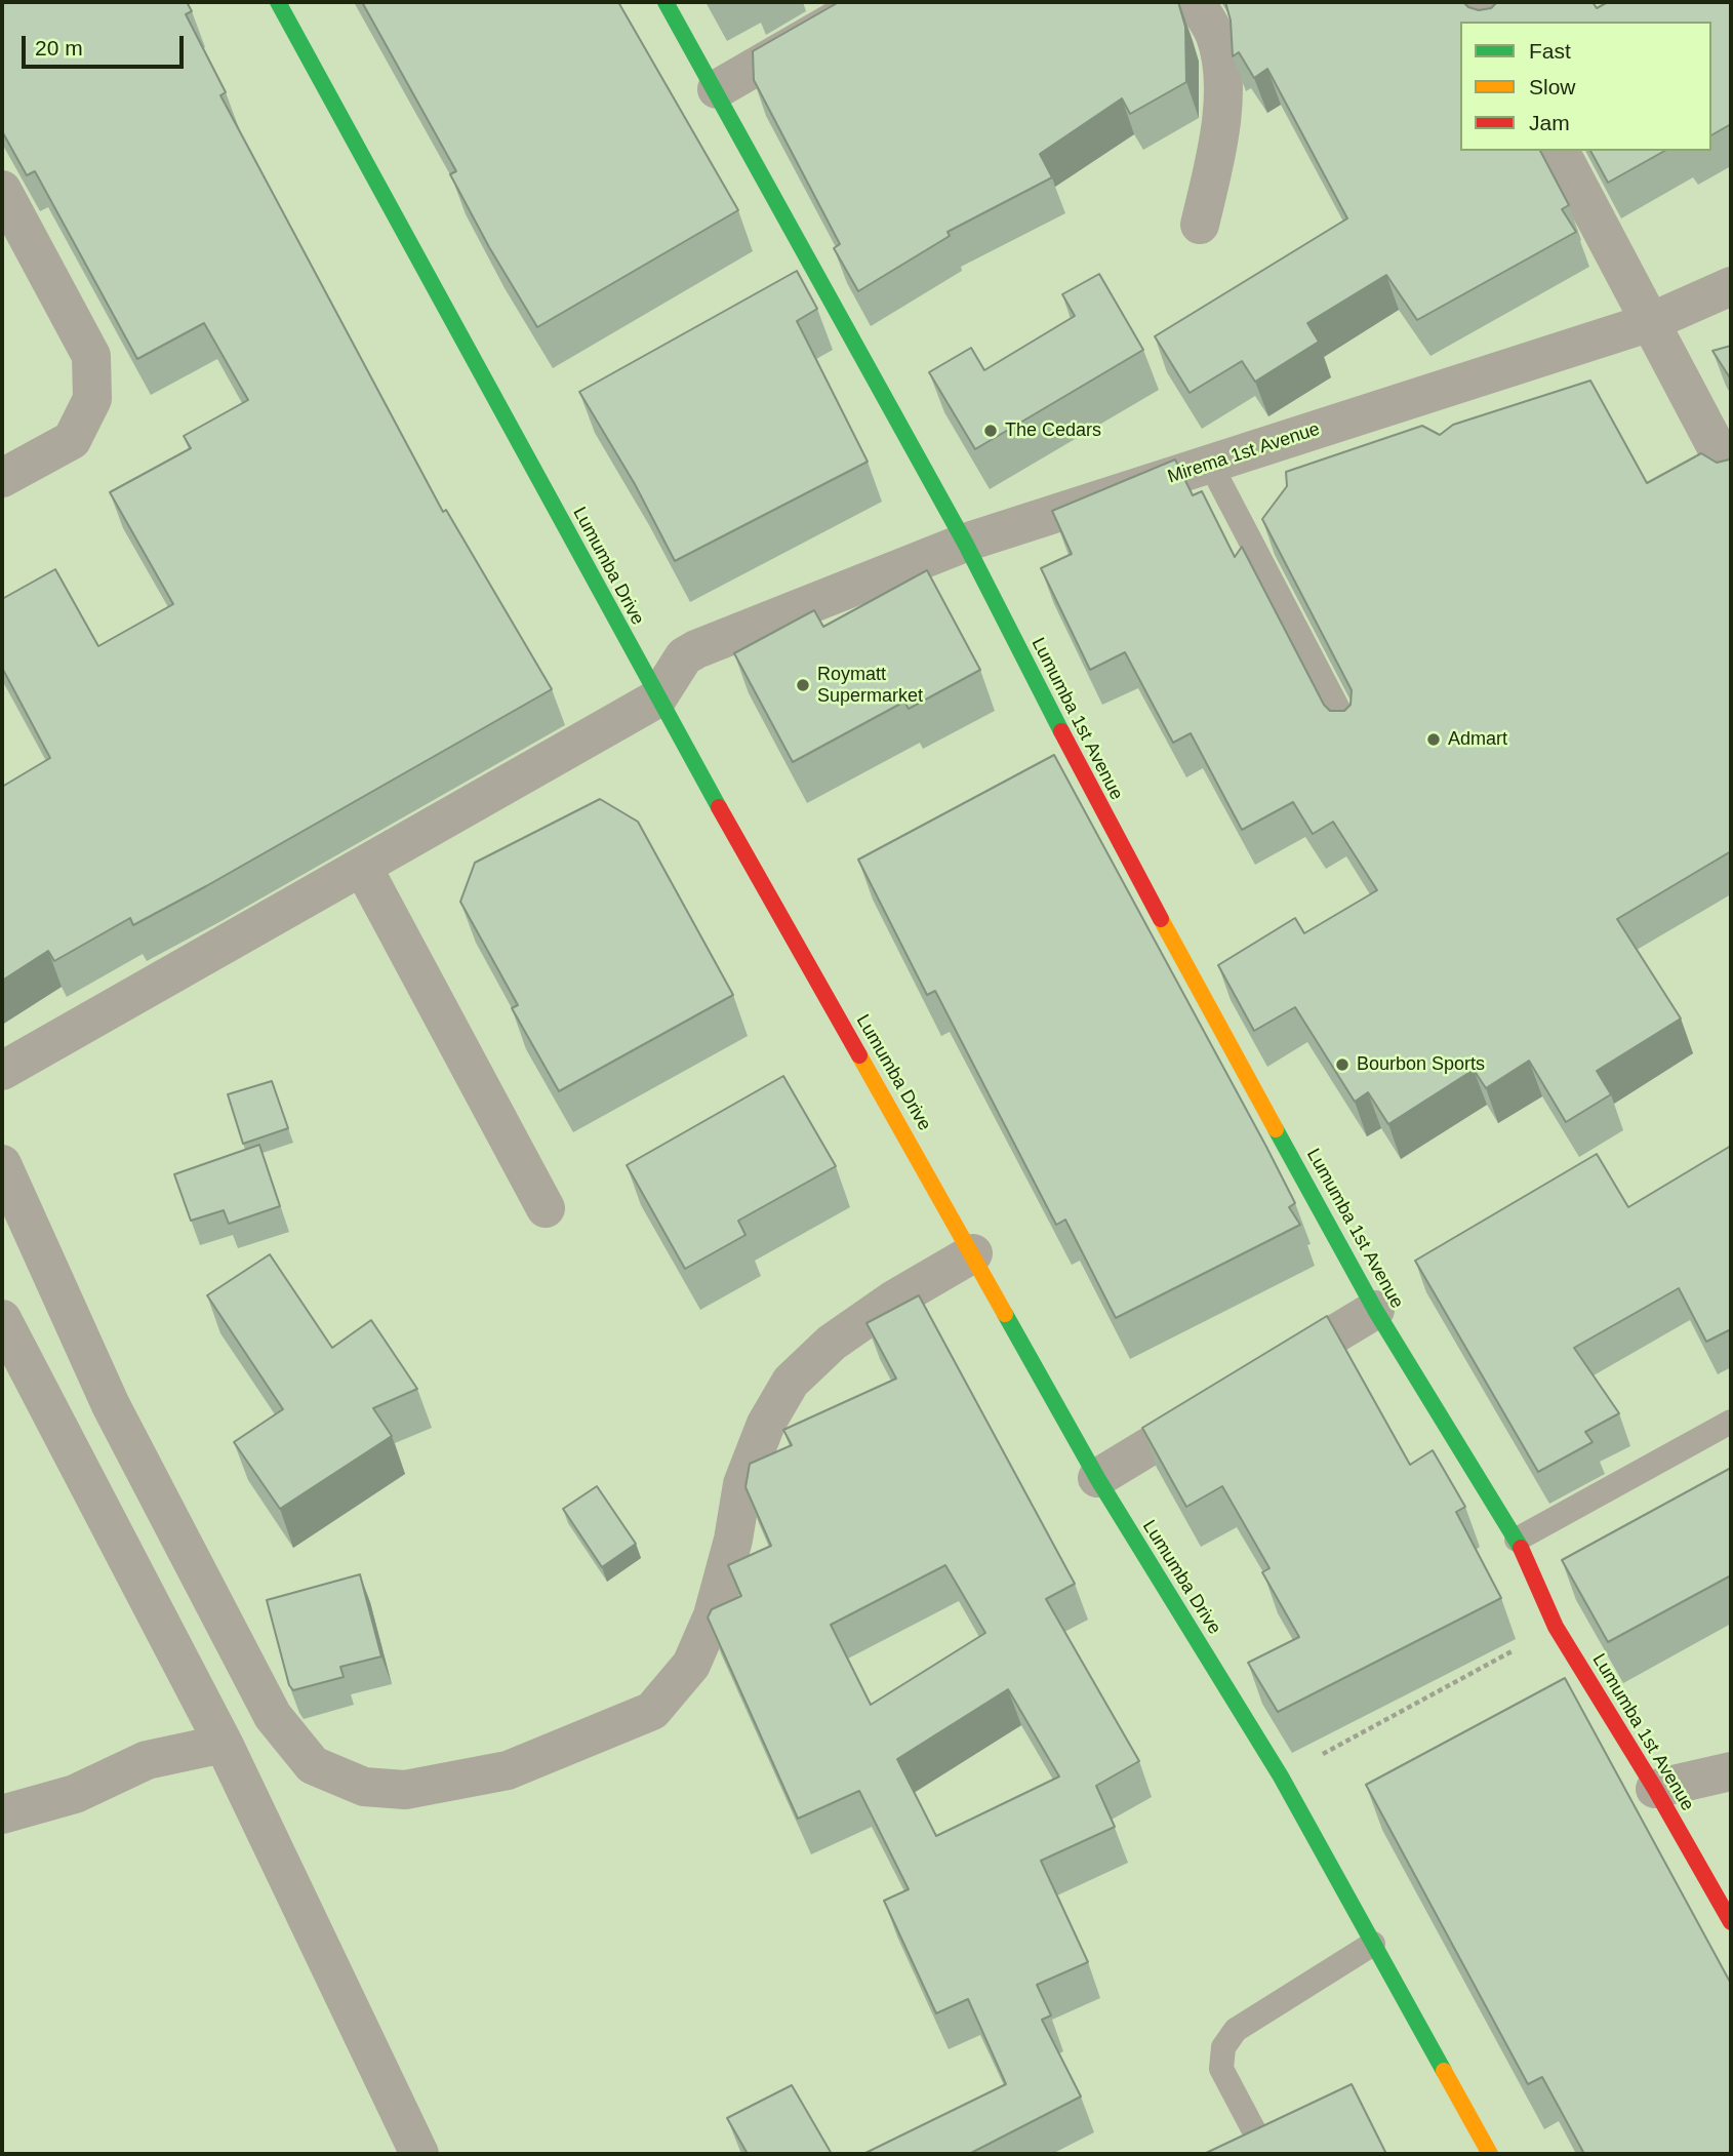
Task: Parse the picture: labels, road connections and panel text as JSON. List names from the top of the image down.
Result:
{
  "streets": {
    "street": ["Mirema 1st Avenue", "Lumumba Drive", "Lumumba 1st Avenue"]
  },
  "crossings": [
    ["Mirema 1st Avenue", "Lumumba Drive"],
    ["Mirema 1st Avenue", "Lumumba 1st Avenue"]
  ],
  "places": [
    "The Cedars",
    "Roymatt Supermarket",
    "Admart",
    "Bourbon Sports"
  ],
  "legend": ["Fast", "Slow", "Jam"],
  "scale_bar": "20 m"
}
